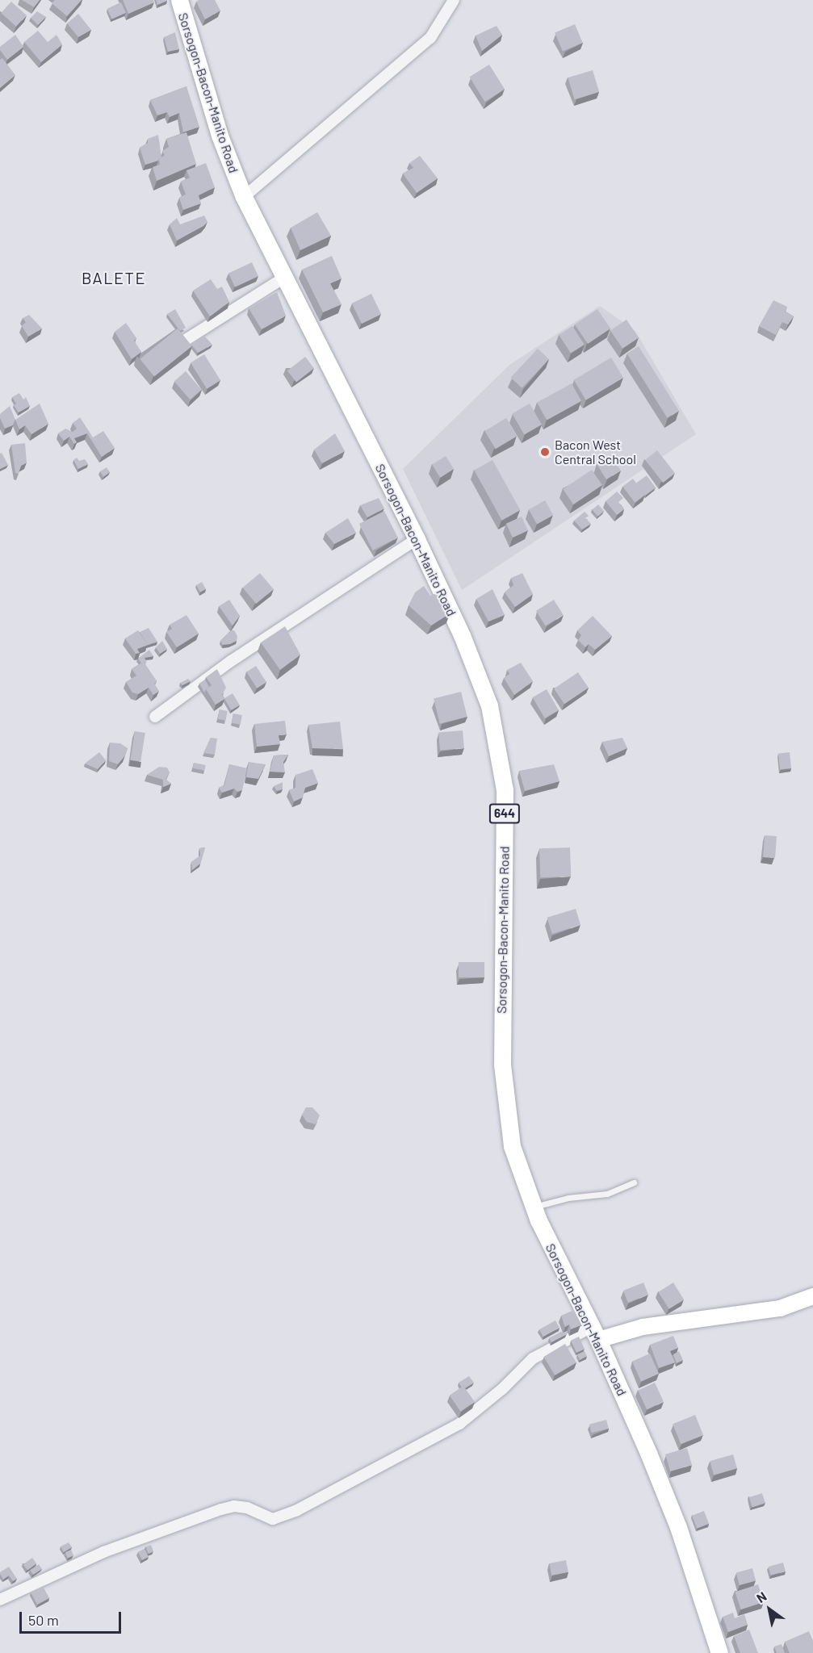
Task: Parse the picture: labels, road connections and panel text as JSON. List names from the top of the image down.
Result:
{
  "streets": {
    "main road": ["Sorsogon-Bacon-Manito Road", "644"]
  },
  "districts": ["BALETE"],
  "places": ["Bacon West Central School"],
  "scale_bar": "50 m",
  "north": "top left"
}
